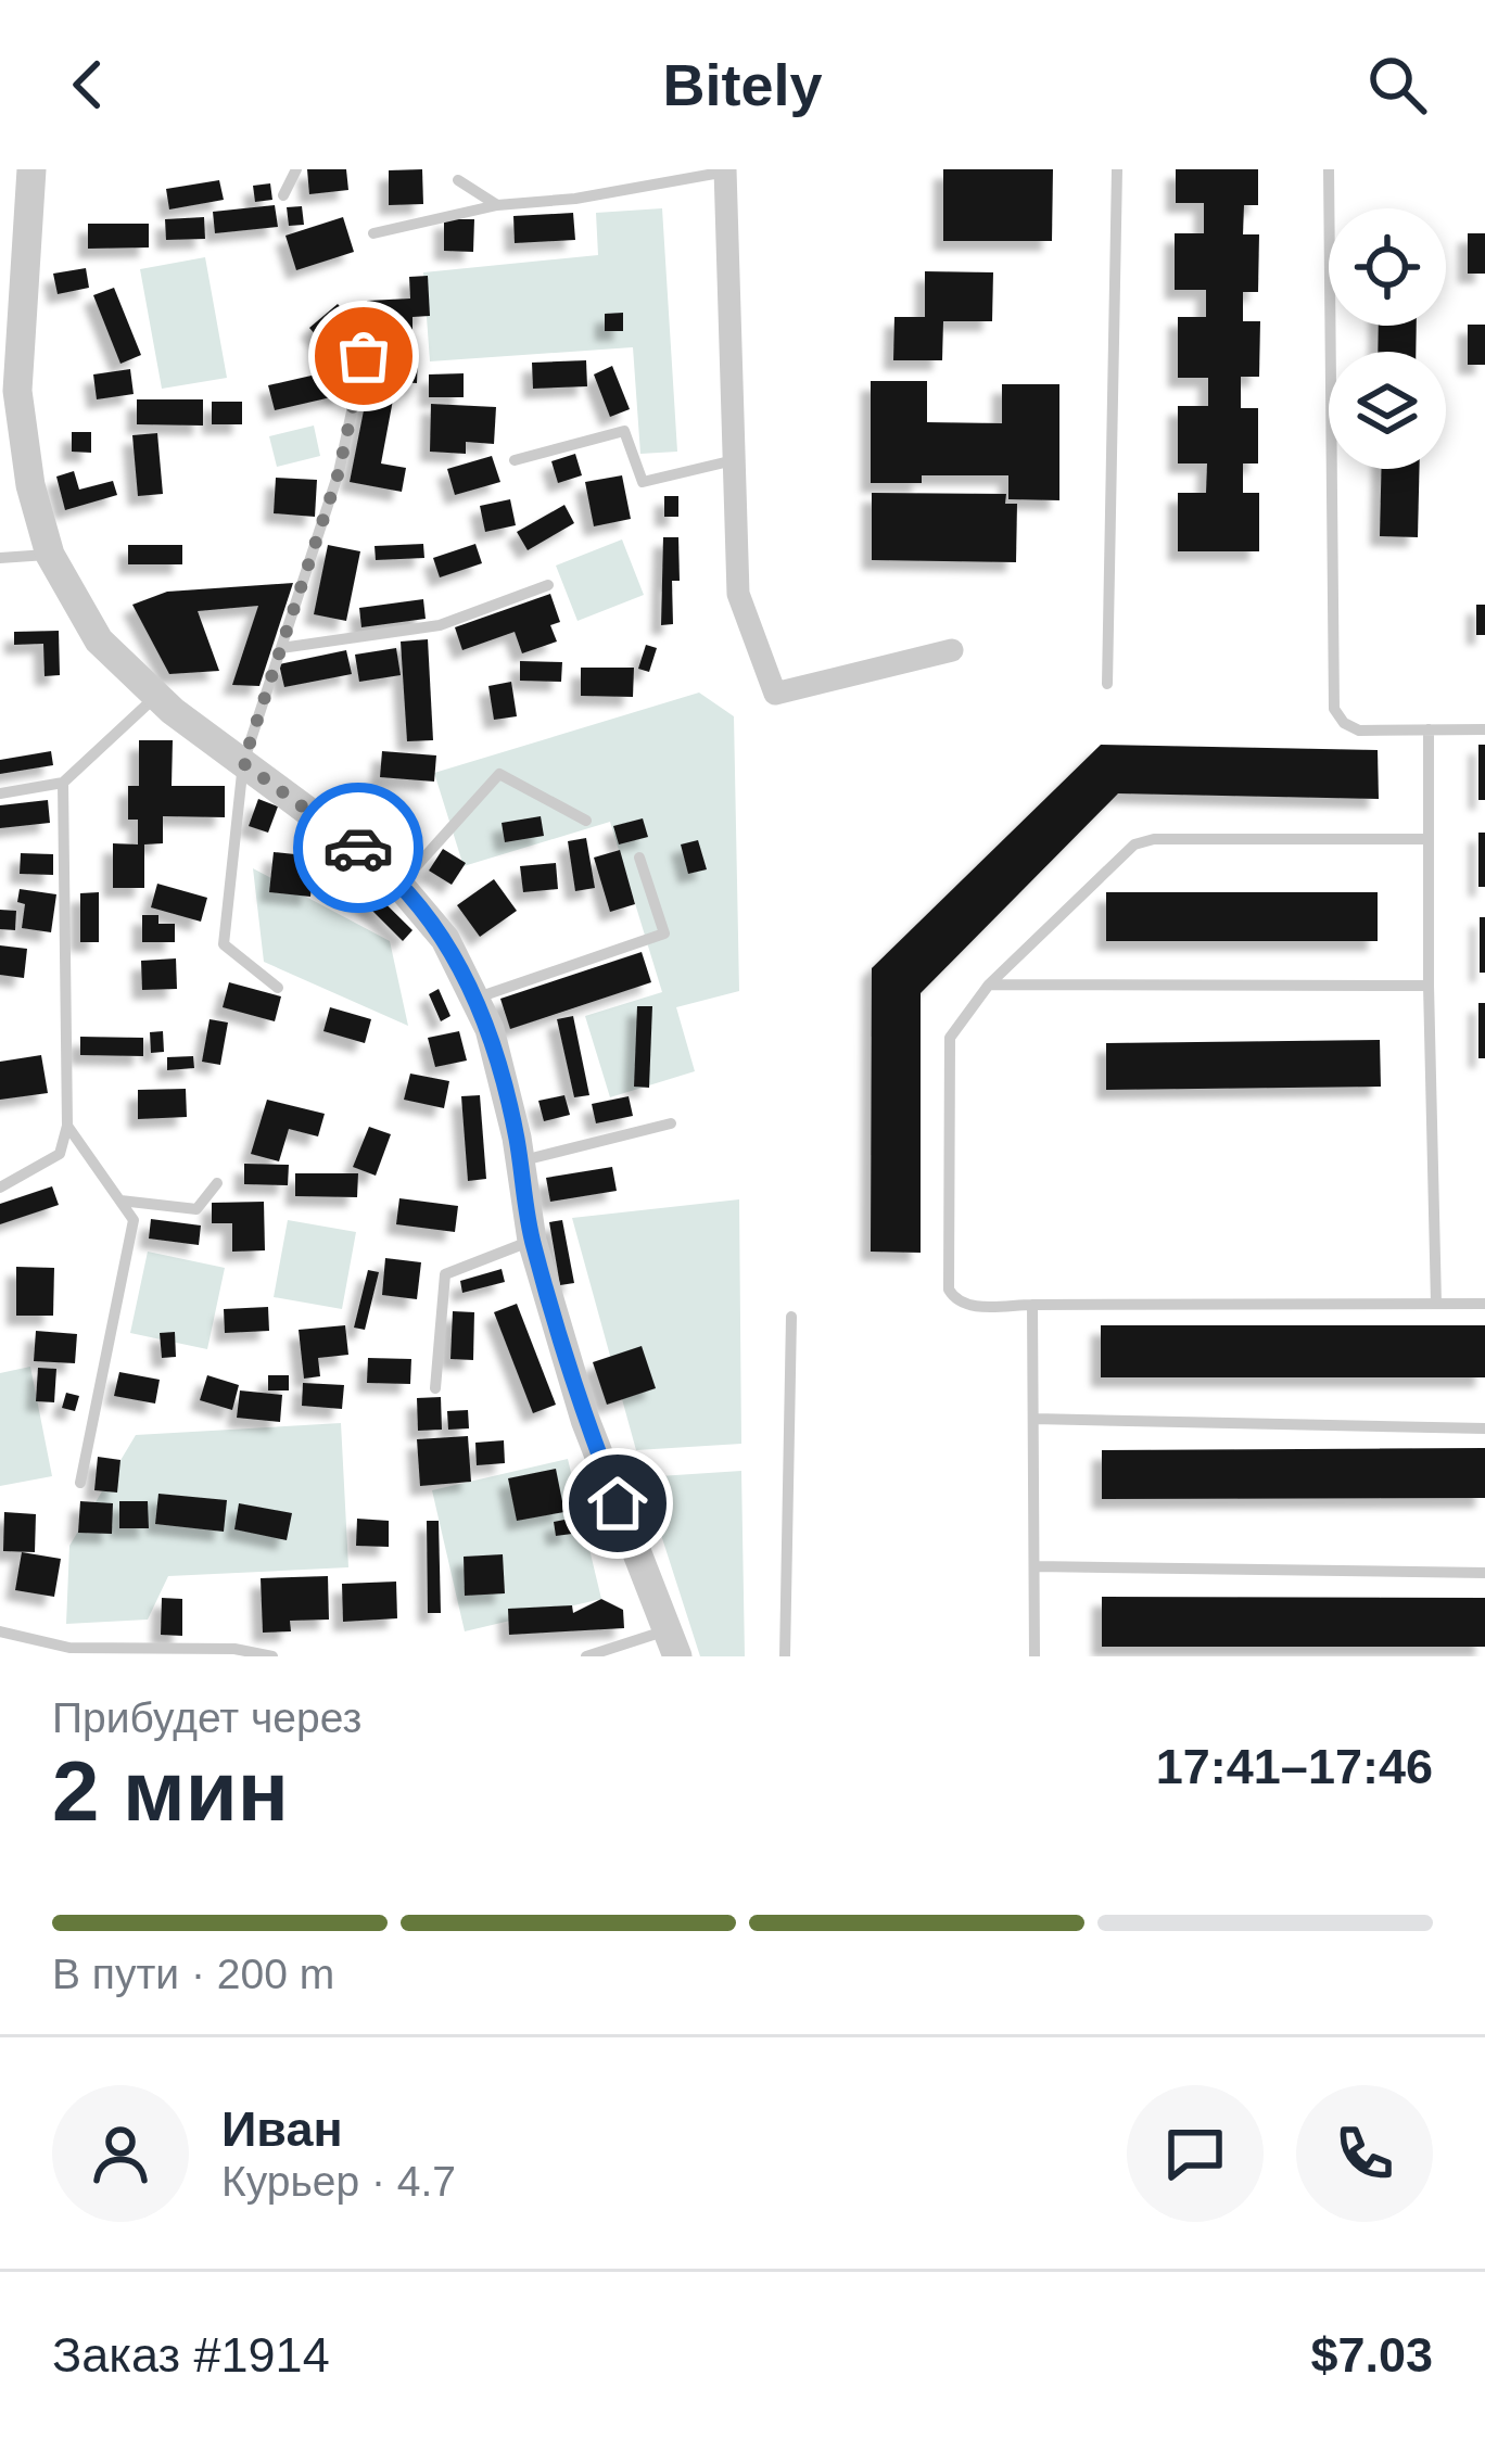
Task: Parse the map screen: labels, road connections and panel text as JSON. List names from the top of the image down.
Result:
{
  "page": {
    "header": "Bitely",
    "heading": ["2 мин", "Прибудет через", "17:41–17:46"],
    "panel": [
      "Иван",
      "Курьер · 4.7",
      "Заказ #1914",
      "$7.03"
    ],
    "bar": "В пути · 200 m"
  }
}
